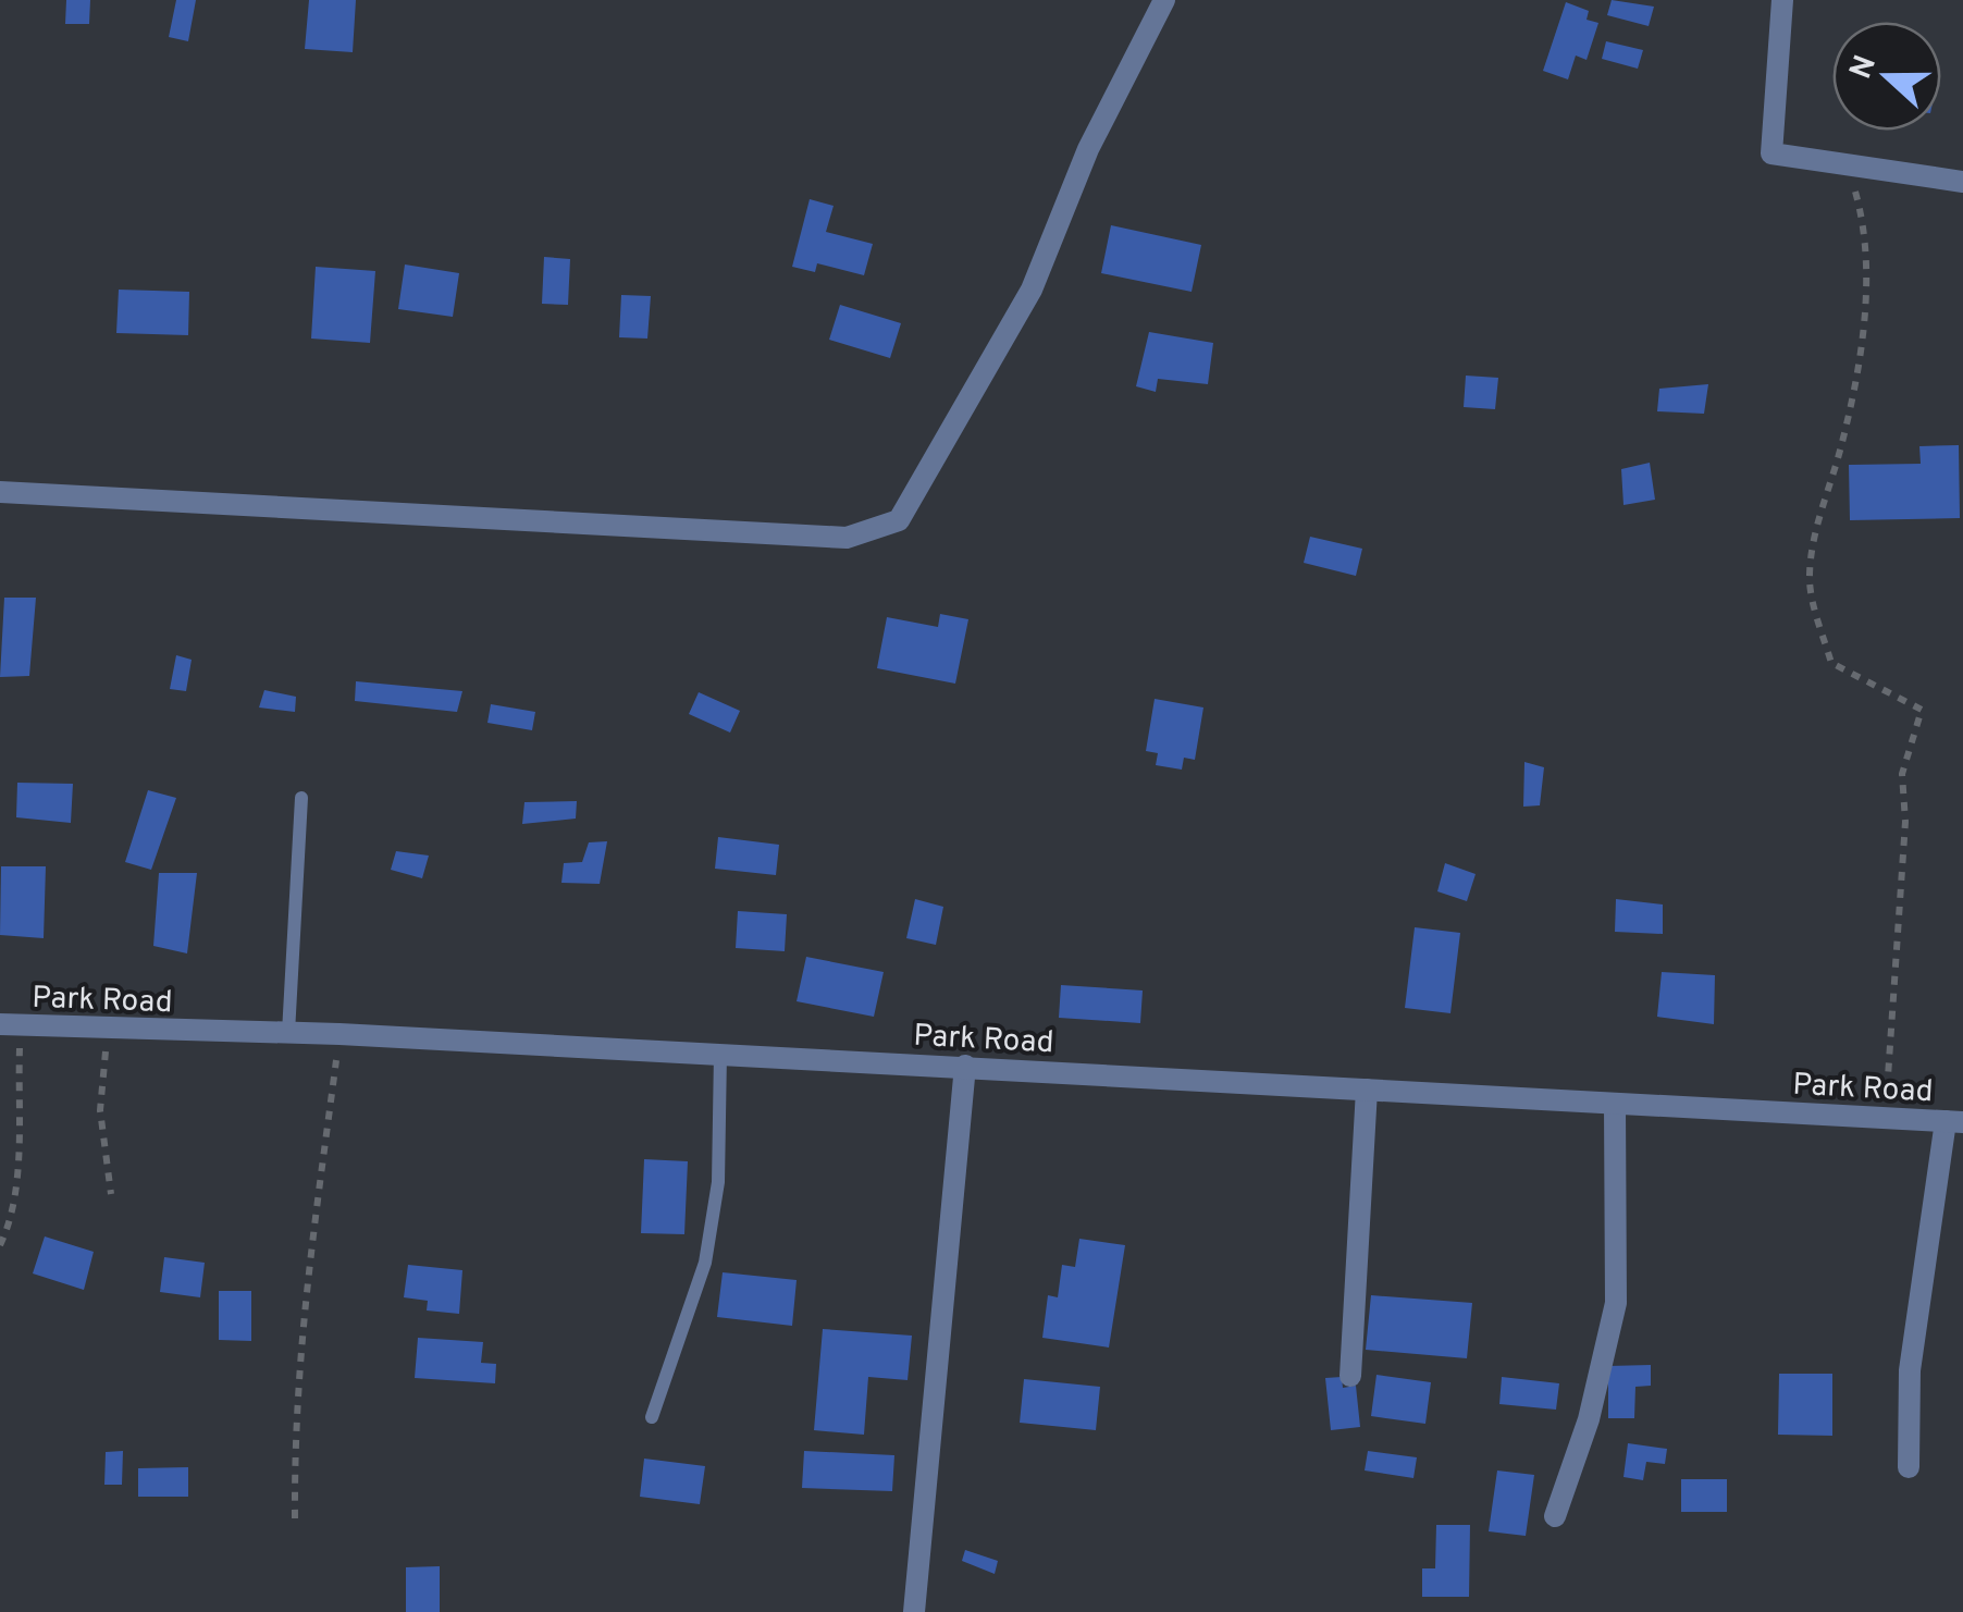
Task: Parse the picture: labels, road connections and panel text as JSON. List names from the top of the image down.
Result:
{
  "streets": {
    "street": ["Park Road"]
  },
  "north": "left"
}
